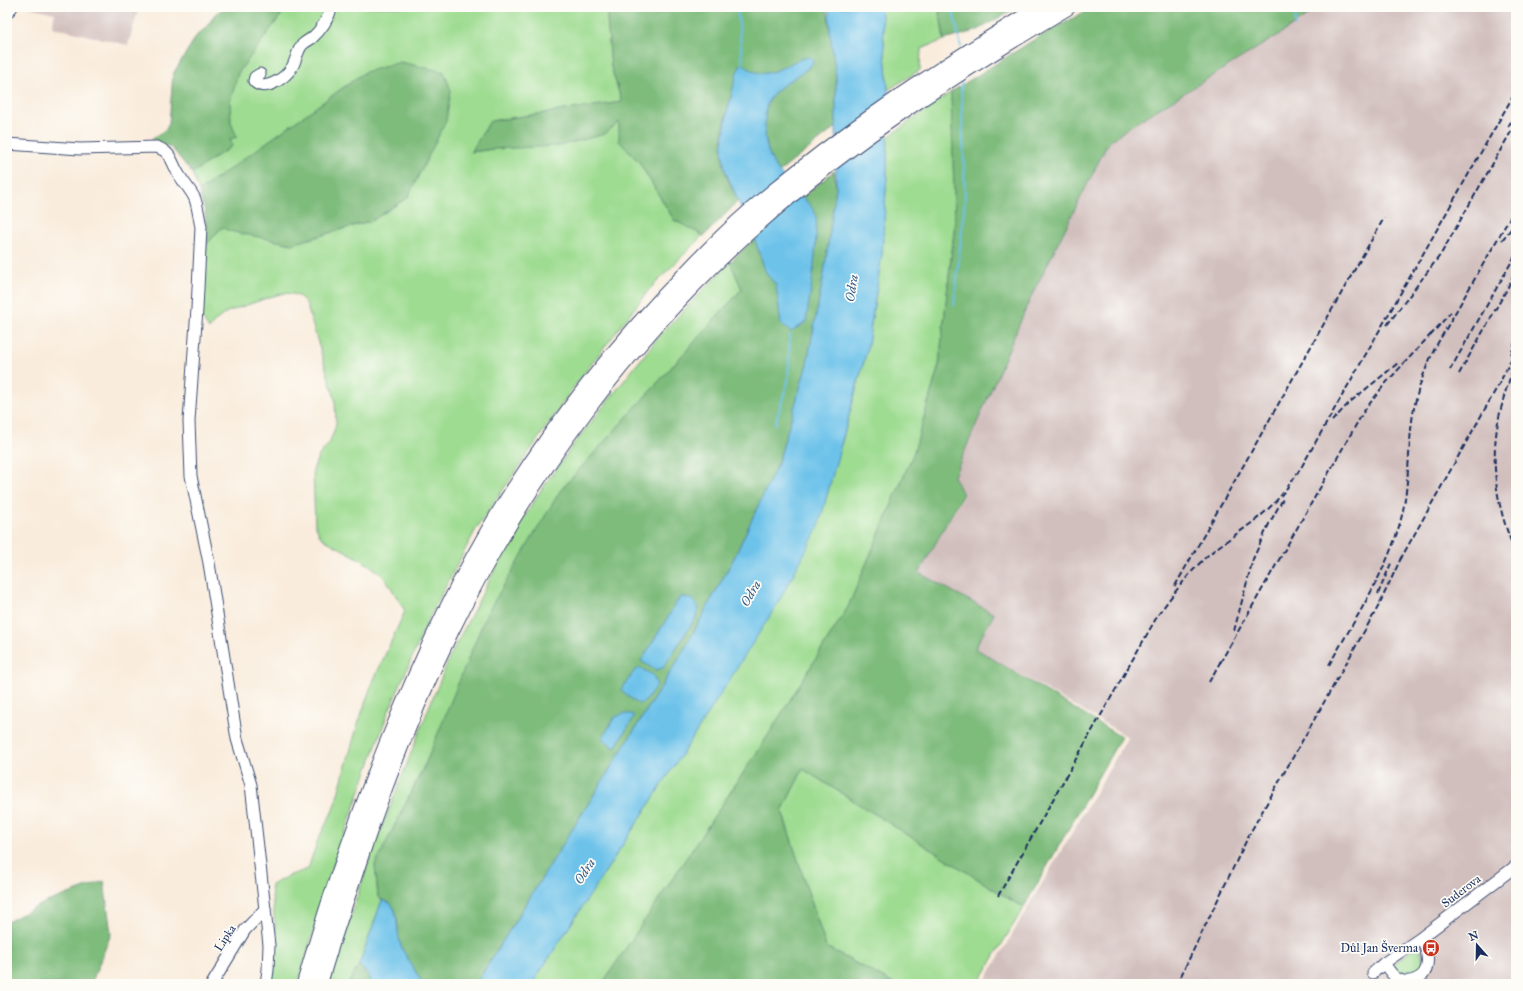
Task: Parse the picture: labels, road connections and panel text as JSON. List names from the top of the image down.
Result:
{
  "streets": {
    "street": ["Suderova", "Lipka"]
  },
  "water": ["Odra"],
  "places": {
    "bus stop": ["Důl Jan Šverma"]
  },
  "north": "top"
}
